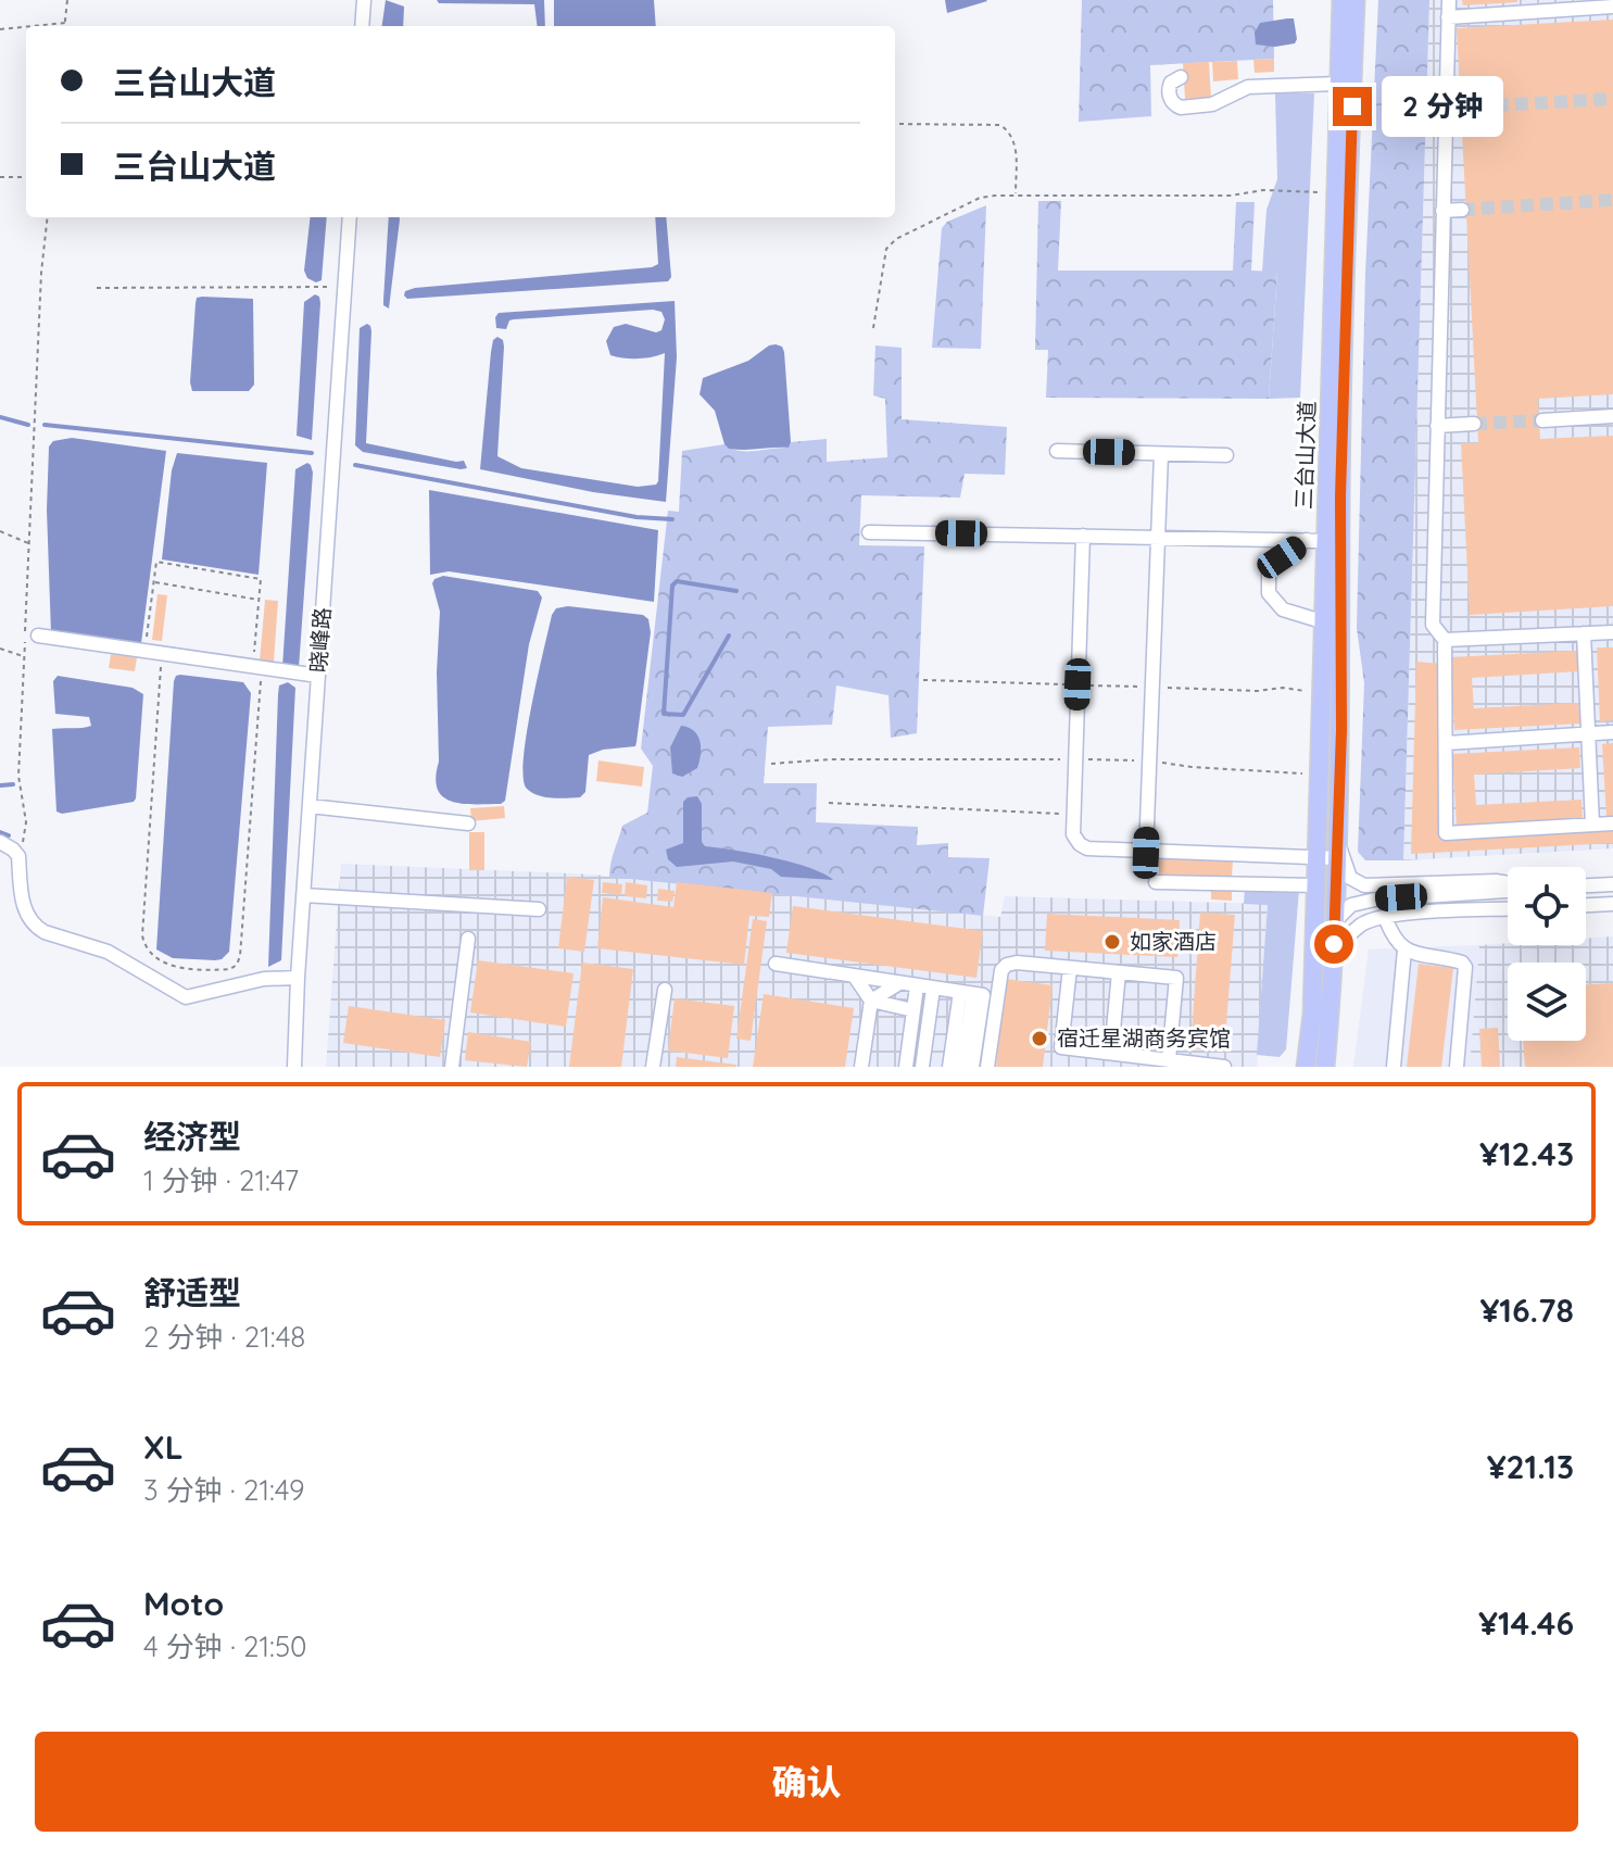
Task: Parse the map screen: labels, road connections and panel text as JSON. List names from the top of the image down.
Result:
{
  "streets": {
    "main road": ["三台山大道"],
    "street": ["晓峰路"]
  },
  "places": ["如家酒店", "宿迁星湖商务宾馆"],
  "page": {
    "banner": ["三台山大道", "三台山大道"],
    "bubble": "2 分钟",
    "list": [
      {
        "name": "经济型",
        "note": "1 分钟 · 21:47",
        "value": "¥12.43"
      },
      {
        "name": "舒适型",
        "note": "2 分钟 · 21:48",
        "value": "¥16.78"
      },
      {
        "name": "XL",
        "note": "3 分钟 · 21:49",
        "value": "¥21.13"
      },
      {
        "name": "Moto",
        "note": "4 分钟 · 21:50",
        "value": "¥14.46"
      }
    ],
    "buttons": "确认"
  }
}
